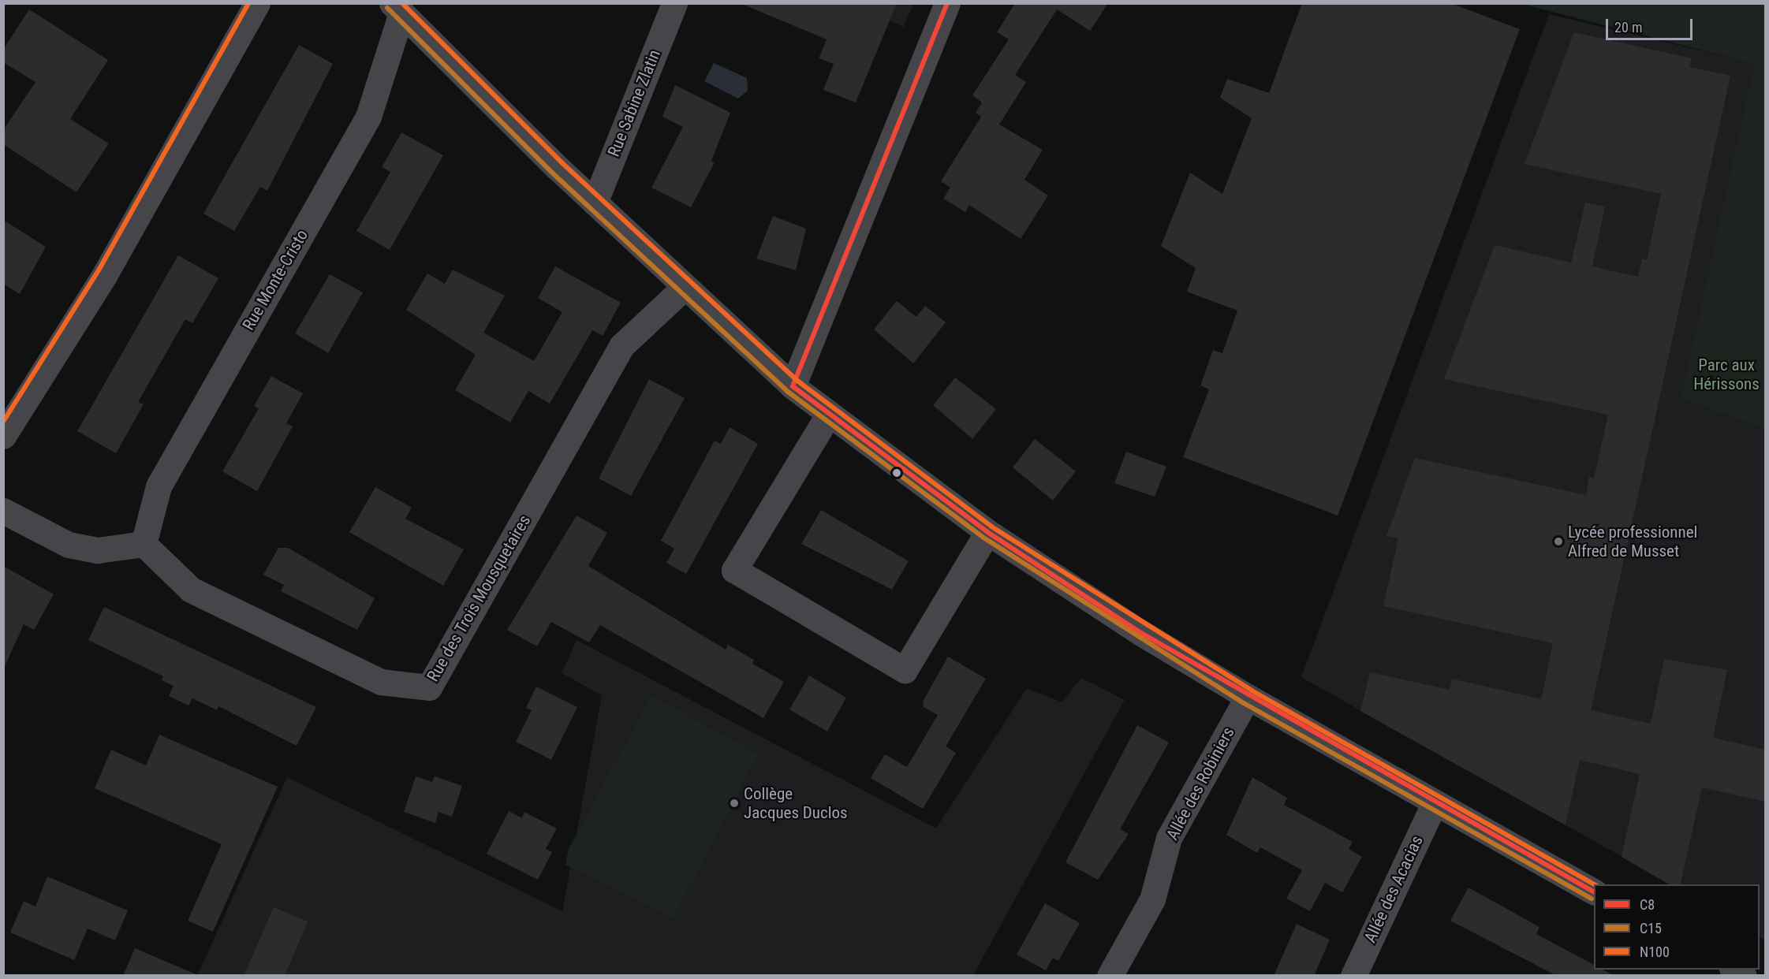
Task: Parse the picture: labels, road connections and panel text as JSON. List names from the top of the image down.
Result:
{
  "streets": {
    "street": [
      "Rue Sabine Zlatin",
      "Rue Monte-Cristo",
      "Rue des Trois Mousquetaires",
      "Allée des Robiniers",
      "Allée des Acacias"
    ]
  },
  "crossings": [
    ["Rue Monte-Cristo", "Rue des Trois Mousquetaires"]
  ],
  "parks": ["Parc aux Hérissons"],
  "places": ["Lycée professionnel Alfred de Musset", "Collège Jacques Duclos"],
  "lines": ["transit line C8", "transit line N100", "transit line C15"],
  "legend": ["C8", "C15", "N100"],
  "scale_bar": "20 m"
}
